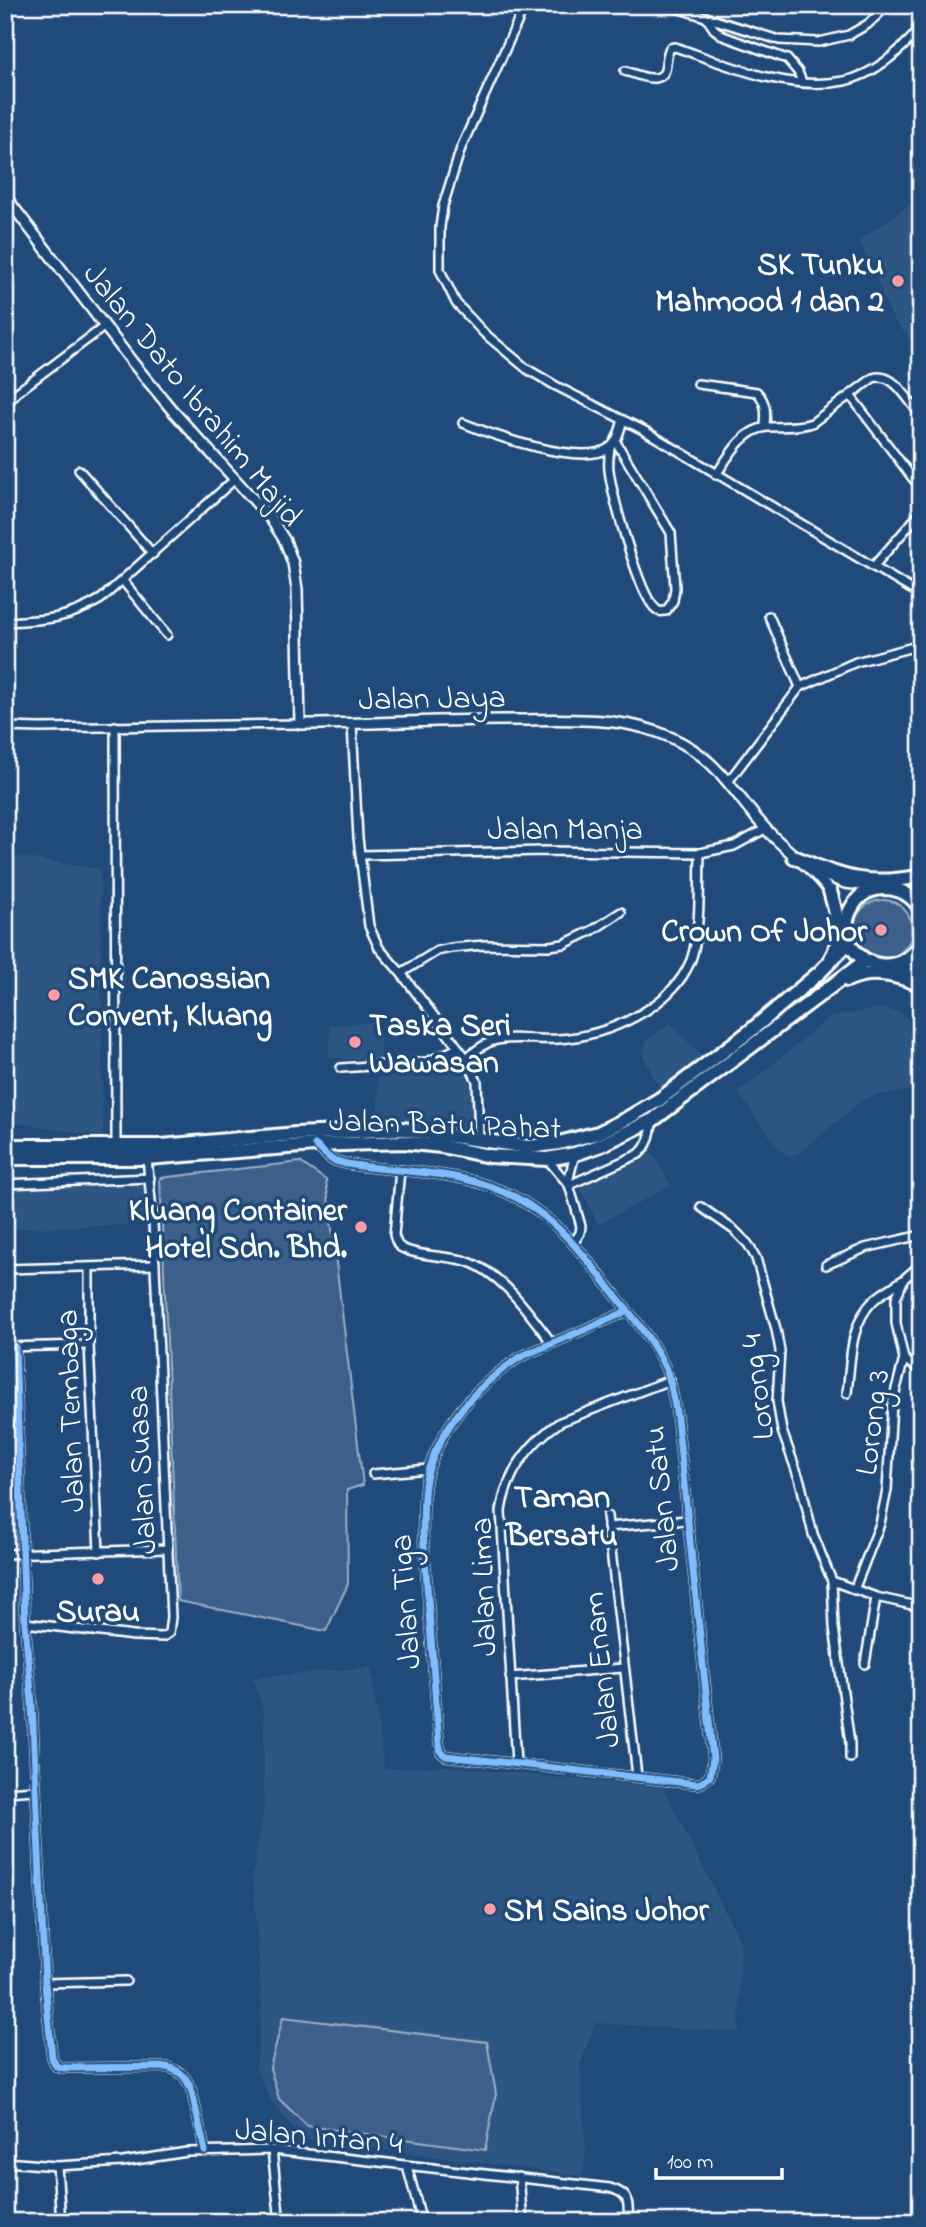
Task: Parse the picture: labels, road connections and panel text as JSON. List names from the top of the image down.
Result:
{
  "streets": {
    "highway": ["Jalan Batu Pahat"],
    "street": [
      "Jalan Dato Ibrahim Majid",
      "Jalan Jaya",
      "Jalan Manja",
      "Lorong 4",
      "Jalan Tembaga",
      "Lorong 3",
      "Jalan Suasa",
      "Jalan Satu",
      "Jalan Lima",
      "Jalan Tiga",
      "Jalan Enam",
      "Jalan Intan 4"
    ]
  },
  "crossings": [
    ["Jalan Dato Ibrahim Majid", "Jalan Jaya"],
    ["Jalan Jaya", "Jalan Manja"],
    ["Jalan Batu Pahat", "Jalan Suasa"],
    ["Jalan Batu Pahat", "Jalan Satu"],
    ["Jalan Satu", "Jalan Lima"],
    ["Jalan Satu", "Jalan Tiga"],
    ["Jalan Satu", "Jalan Enam"],
    ["Jalan Lima", "Jalan Tiga"]
  ],
  "districts": ["Taman Bersatu"],
  "places": [
    "SK Tunku Mahmood 1 dan 2",
    "Crown Of Johor",
    "SMK Canossian Convent, Kluang",
    "Taska Seri Wawasan",
    "Kluang Container Hotel Sdn. Bhd.",
    "Surau",
    "SM Sains Johor"
  ],
  "scale_bar": "100 m"
}
